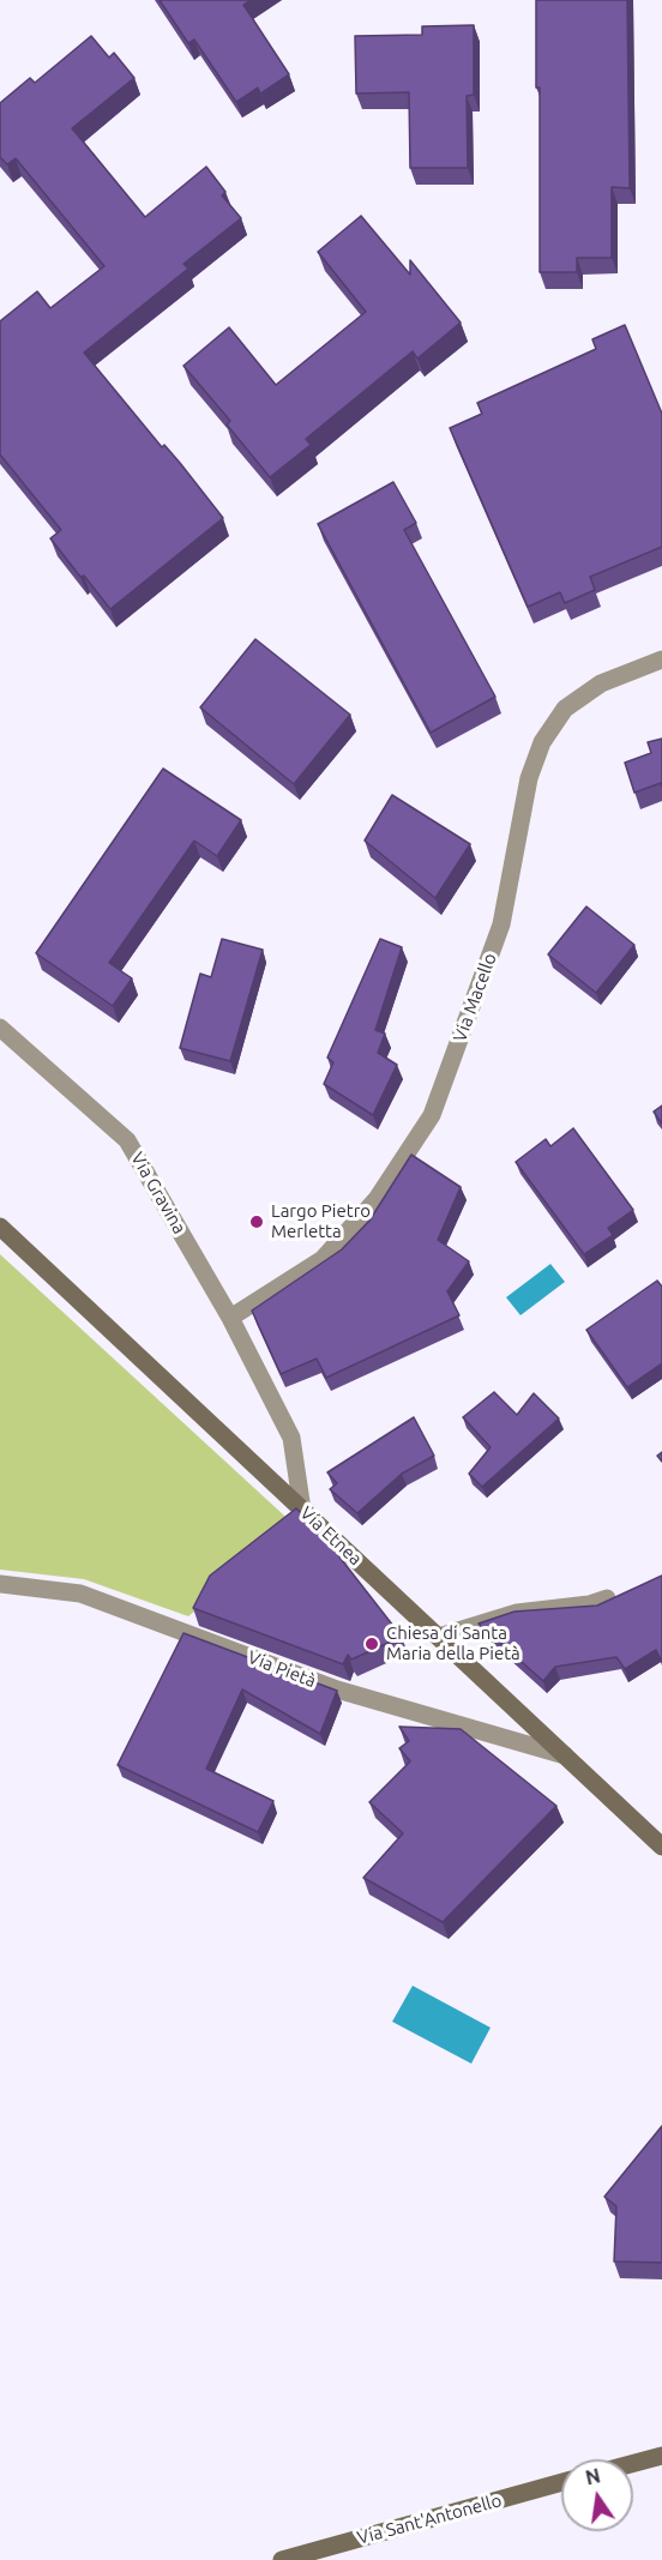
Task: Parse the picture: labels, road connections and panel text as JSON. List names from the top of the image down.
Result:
{
  "streets": {
    "main road": ["Via Etnea", "Via Sant'Antonello"],
    "street": ["Via Macello", "Via Gravina", "Via Pietà"]
  },
  "crossings": [
    ["Via Macello", "Via Gravina"],
    ["Via Gravina", "Via Etnea"],
    ["Via Etnea", "Via Pietà"]
  ],
  "places": ["Largo Pietro Merletta", "Chiesa di Santa Maria della Pietà"],
  "north": "top"
}
